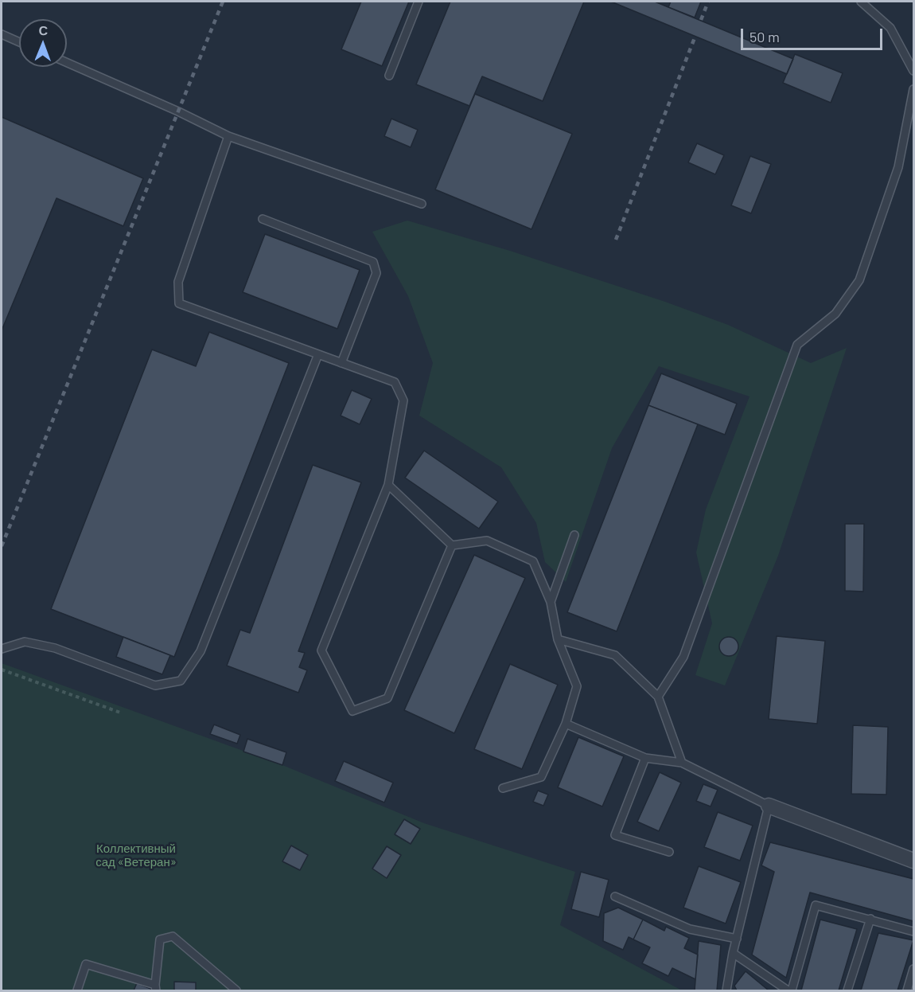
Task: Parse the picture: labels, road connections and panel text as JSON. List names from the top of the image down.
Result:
{
  "parks": ["Коллективный сад «Ветеран»"],
  "scale_bar": "50 m",
  "north": "top"
}
